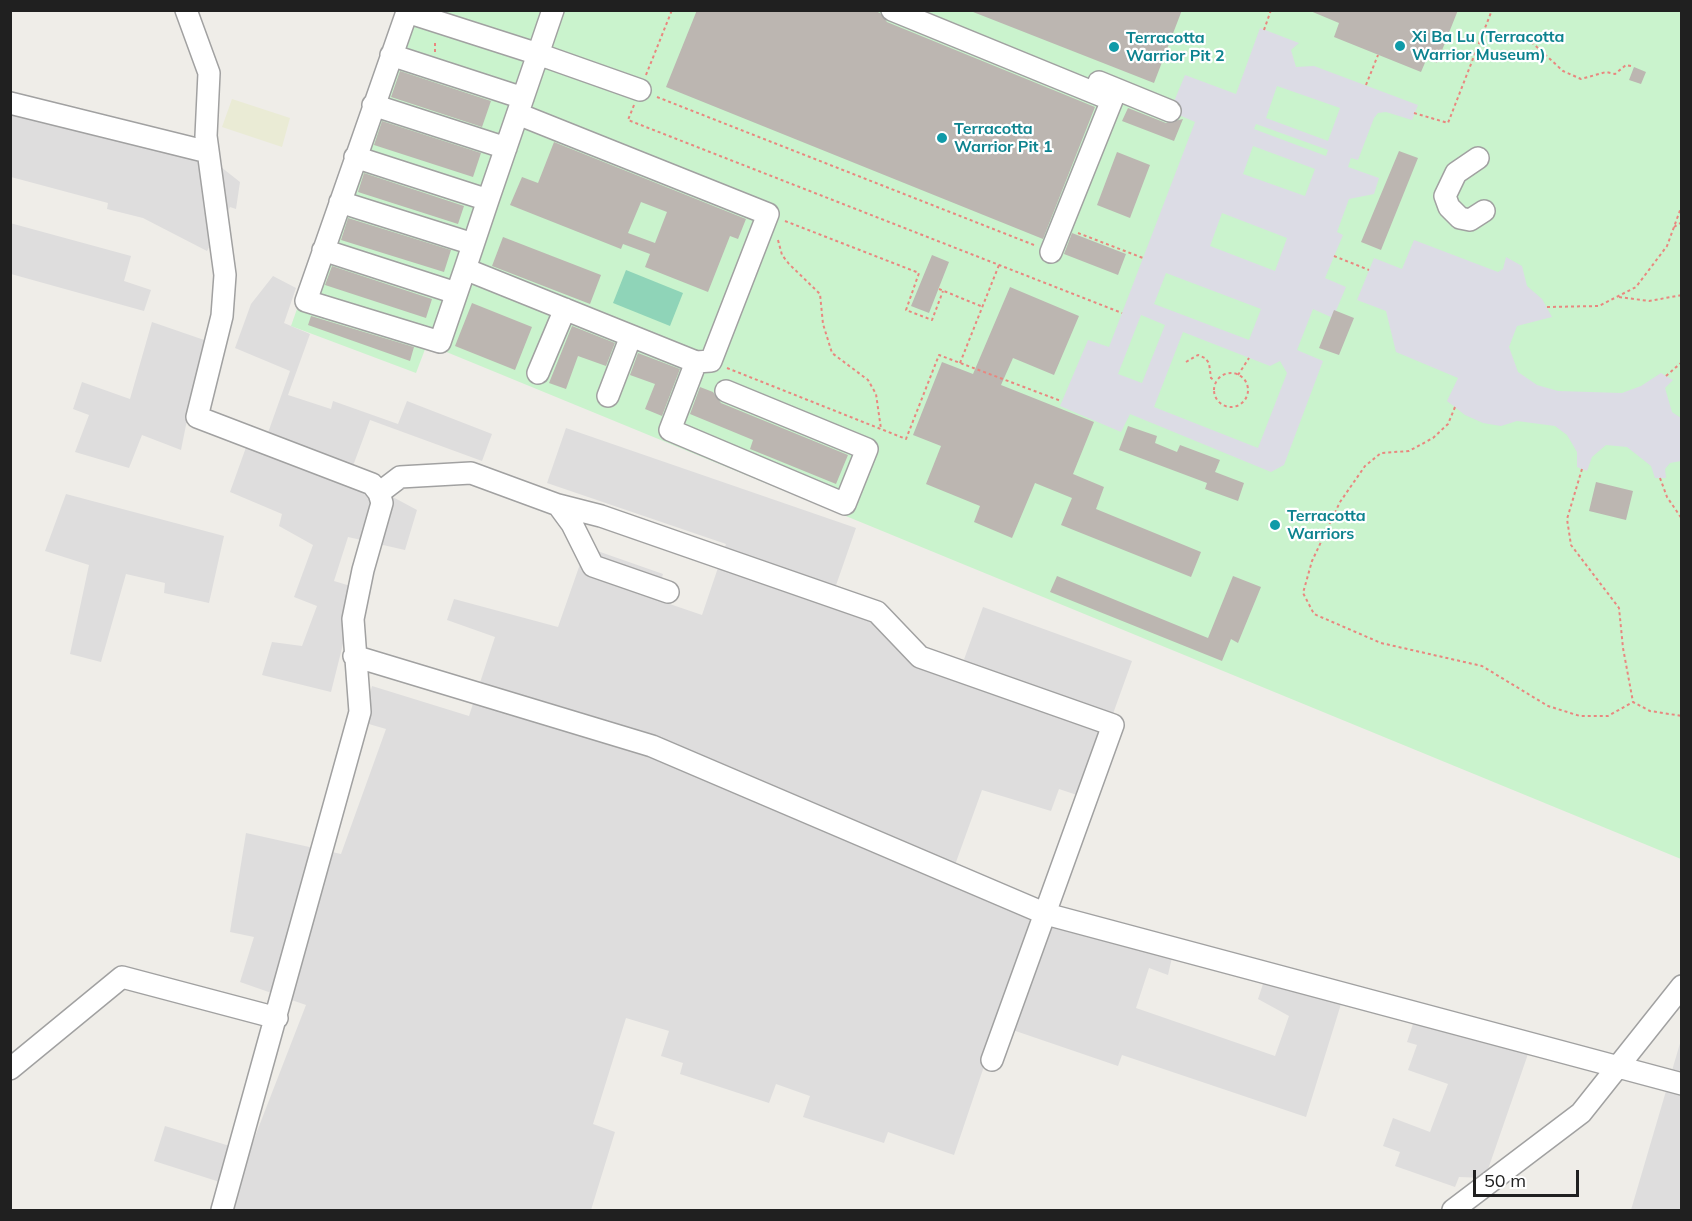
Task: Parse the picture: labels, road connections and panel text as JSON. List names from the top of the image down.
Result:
{
  "places": [
    "Xi Ba Lu (Terracotta Warrior Museum)",
    "Terracotta Warrior Pit 2",
    "Terracotta Warrior Pit 1",
    "Terracotta Warriors"
  ],
  "scale_bar": "50 m"
}
